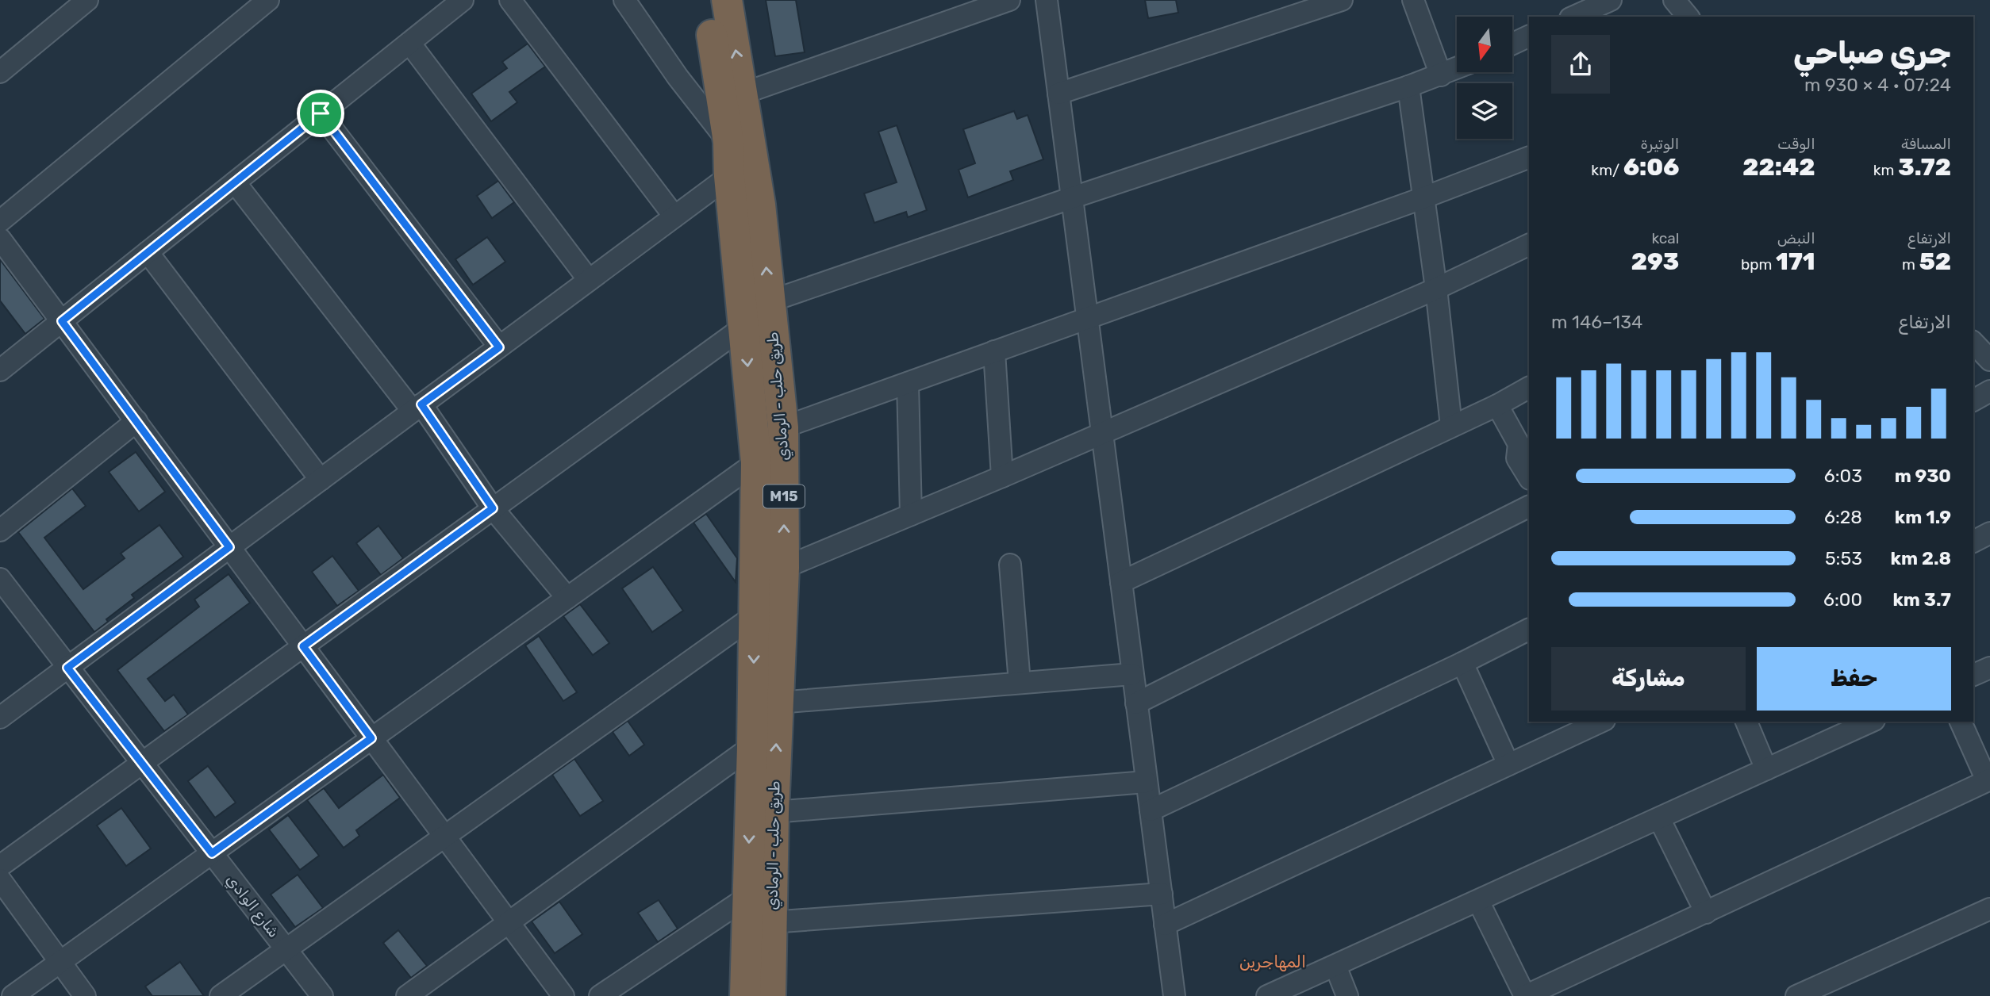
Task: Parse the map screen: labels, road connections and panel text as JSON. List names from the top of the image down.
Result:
{
  "streets": {
    "highway": ["طريق حلب - الرمادي", "M15"],
    "street": ["شارع الوادي"]
  },
  "districts": ["المهاجرين"],
  "north": "bottom",
  "page": {
    "heading": ["جري صباحي", "07:24 · 4 × 930 m"],
    "stats": [
      ["المسافة", "3.72 km"],
      ["الوقت", "22:42"],
      ["الوتيرة", "6:06 /km"],
      ["الارتفاع", "52 m"],
      ["النبض", "171 bpm"],
      ["kcal", "293"]
    ],
    "chart": ["الارتفاع", "134–146 m"],
    "list": [
      {
        "name": "930 m",
        "note": "6:03"
      },
      {
        "name": "1.9 km",
        "note": "6:28"
      },
      {
        "name": "2.8 km",
        "note": "5:53"
      },
      {
        "name": "3.7 km",
        "note": "6:00"
      }
    ],
    "buttons": ["حفظ", "مشاركة"]
  }
}
